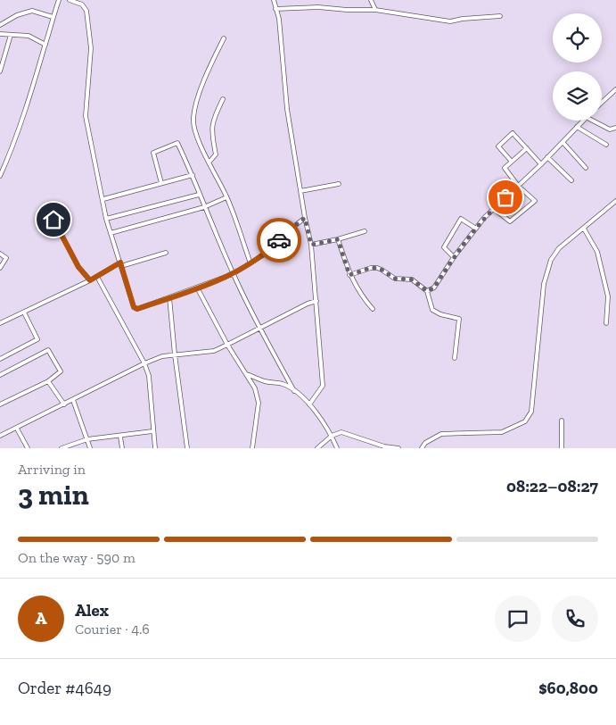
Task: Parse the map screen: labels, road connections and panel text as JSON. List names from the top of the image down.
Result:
{
  "page": {
    "heading": ["3 min", "Arriving in", "08:22–08:27"],
    "panel": [
      "Alex",
      "Courier · 4.6",
      "Order #4649",
      "$60,800"
    ],
    "bar": "On the way · 590 m",
    "round": "A"
  }
}
